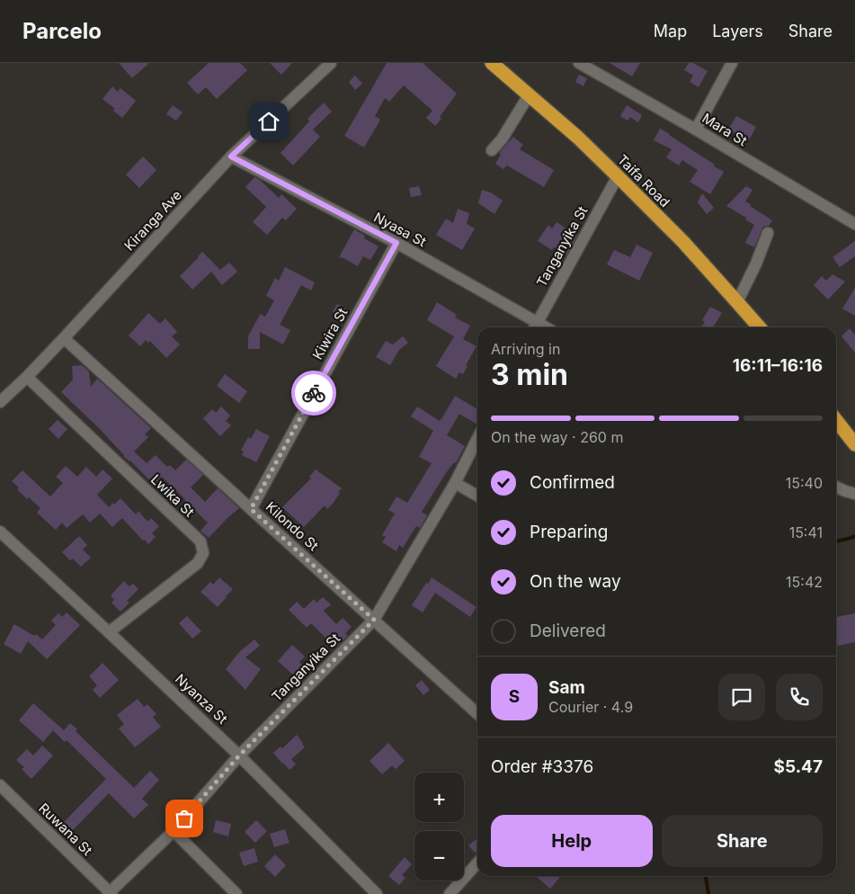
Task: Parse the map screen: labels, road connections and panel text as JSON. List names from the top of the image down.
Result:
{
  "streets": {
    "highway": ["Taifa Road"],
    "street": [
      "Mara St",
      "Kiranga Ave",
      "Nyasa St",
      "Tanganyika St",
      "Kiwira St",
      "Lwika St",
      "Kilondo St",
      "Nyanza St",
      "Ruwana St"
    ]
  },
  "crossings": [
    ["Taifa Road", "Tanganyika St"],
    ["Kiranga Ave", "Nyasa St"],
    ["Kiranga Ave", "Lwika St"],
    ["Kiranga Ave", "Kilondo St"],
    ["Nyasa St", "Tanganyika St"],
    ["Nyasa St", "Kiwira St"],
    ["Tanganyika St", "Kilondo St"],
    ["Tanganyika St", "Nyanza St"],
    ["Tanganyika St", "Ruwana St"],
    ["Kiwira St", "Kilondo St"],
    ["Lwika St", "Nyanza St"]
  ],
  "page": {
    "header": "Parcelo",
    "nav": ["Map", "Layers", "Share"],
    "heading": ["3 min", "Arriving in", "16:11–16:16"],
    "panel": [
      "Sam",
      "Courier · 4.9",
      "Order #3376",
      "$5.47"
    ],
    "bar": "On the way · 260 m",
    "list": [
      ["Confirmed", "15:40"],
      ["Preparing", "15:41"],
      ["On the way", "15:42"],
      "Delivered"
    ],
    "round": "S",
    "map_buttons": ["+", "−"],
    "buttons": ["Help", "Share"]
  }
}
